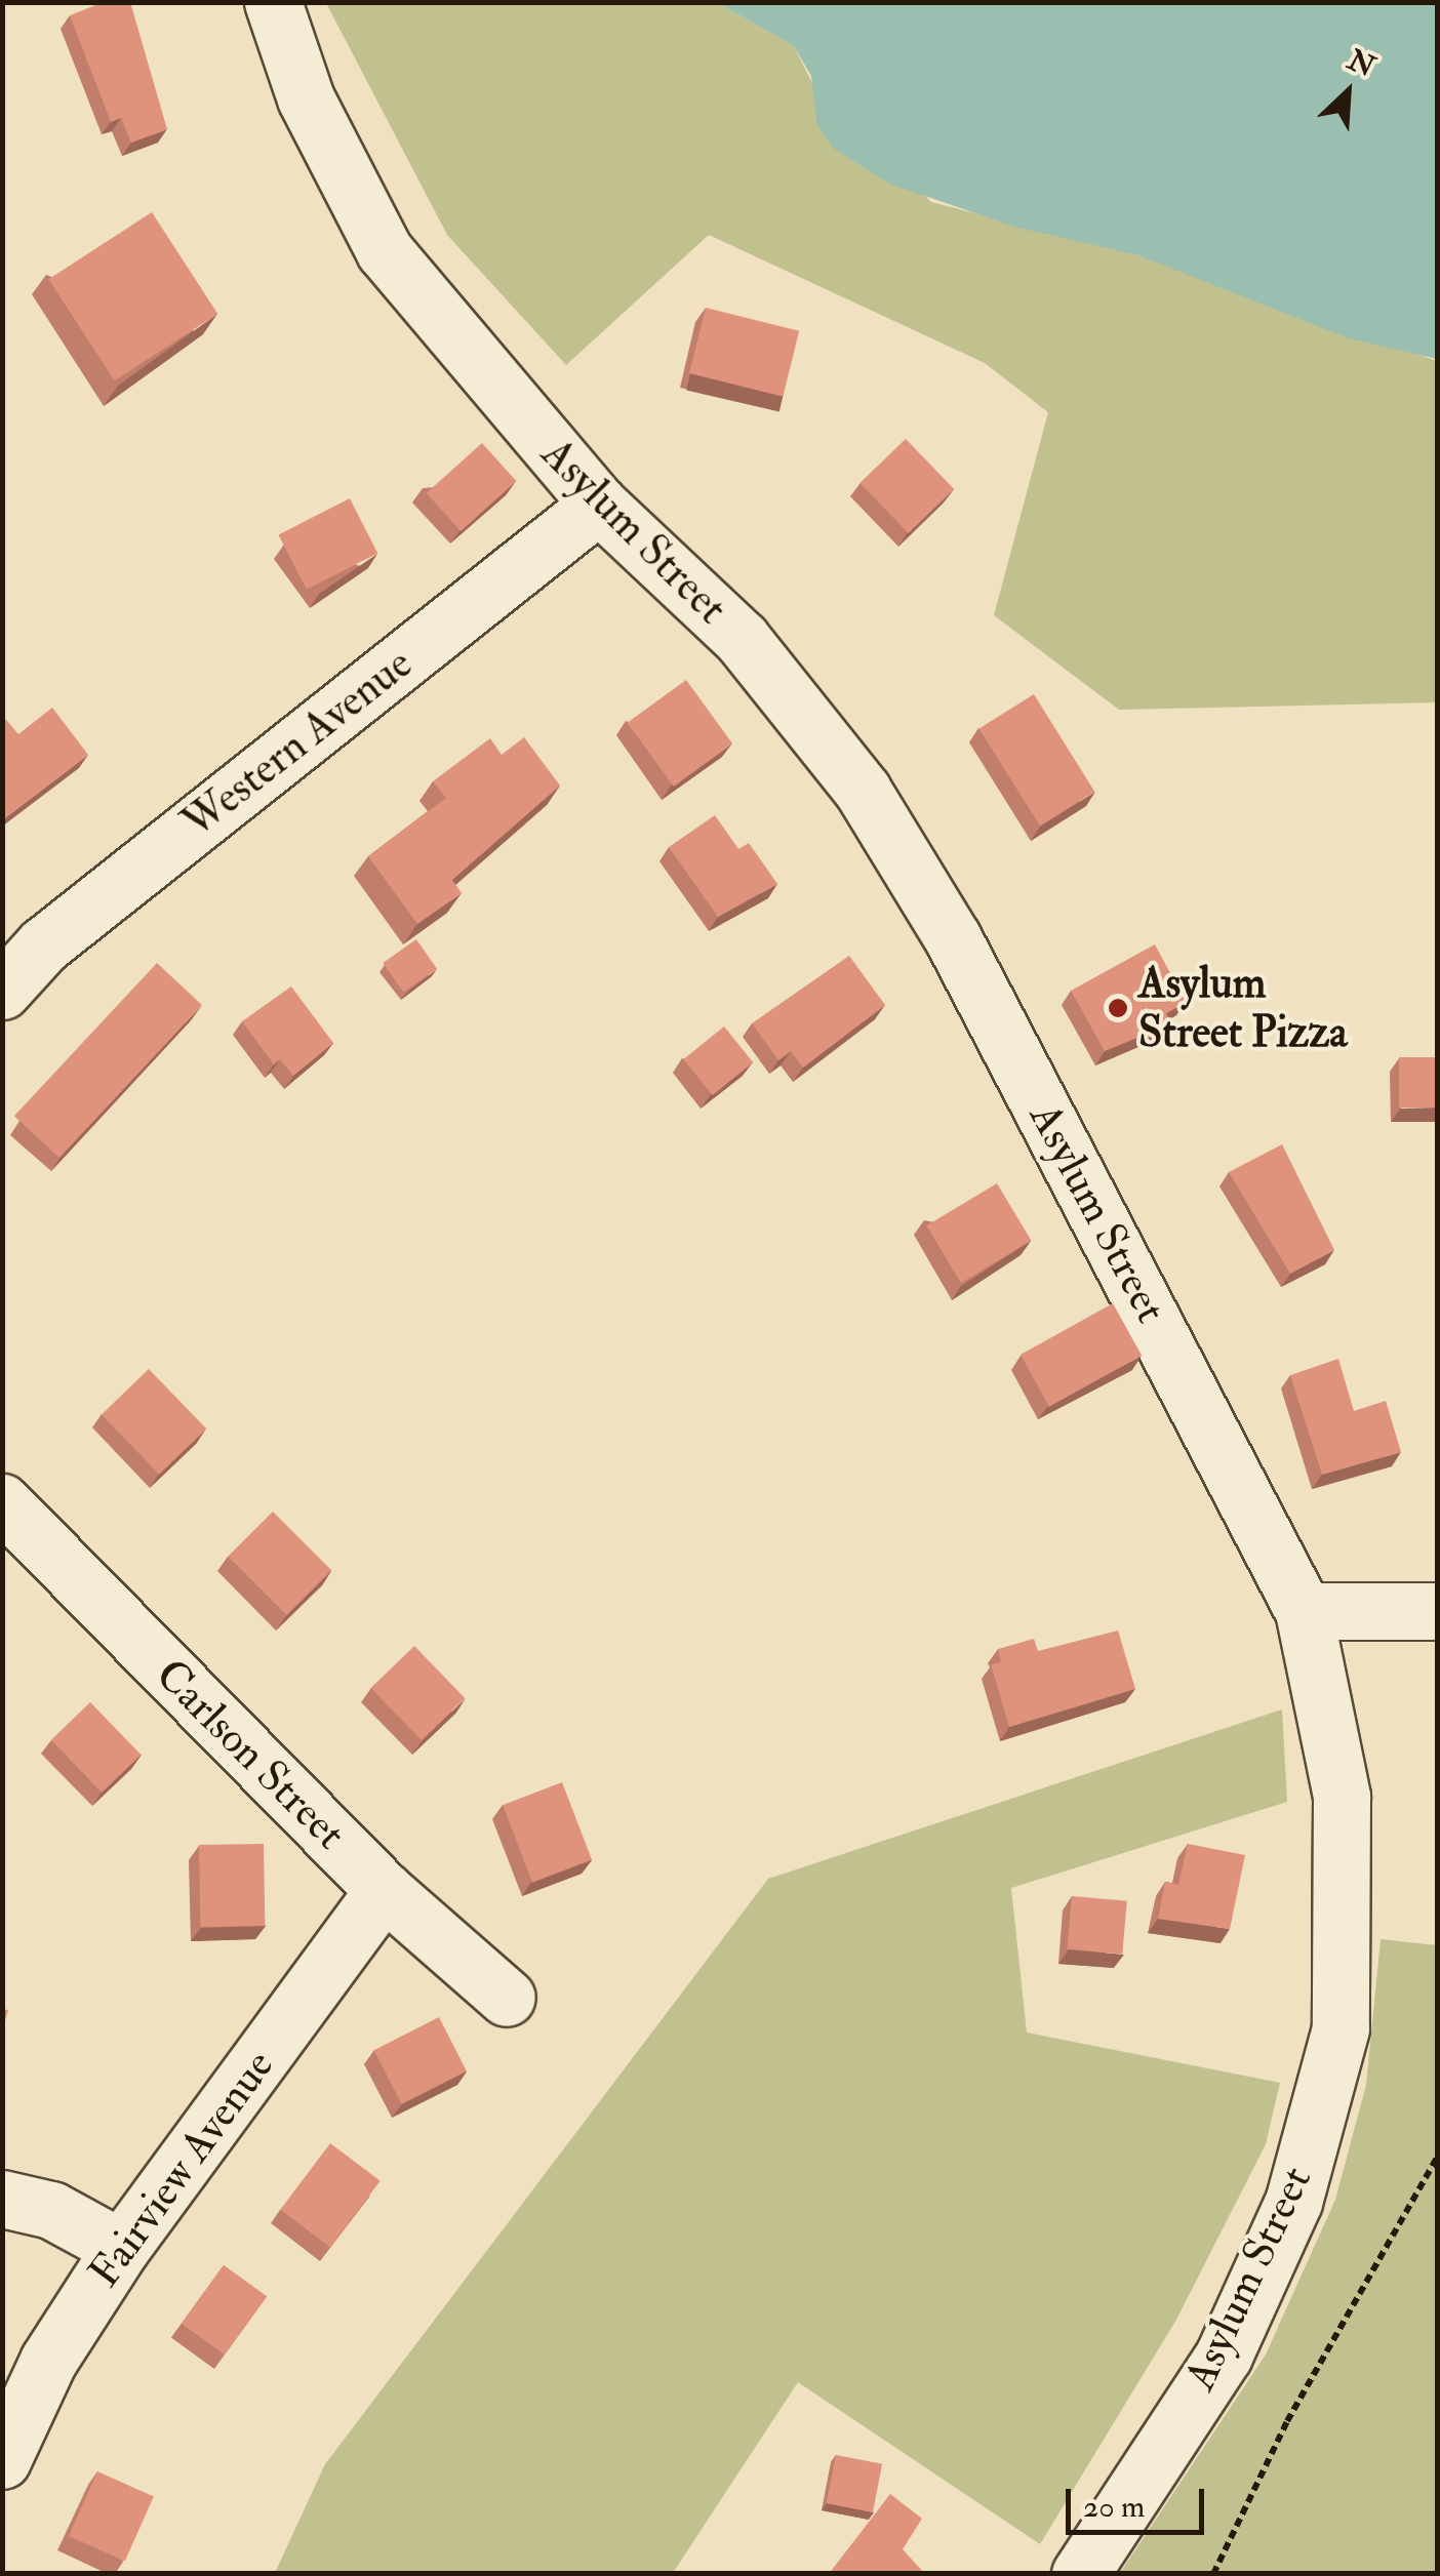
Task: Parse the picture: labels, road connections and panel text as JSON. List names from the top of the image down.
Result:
{
  "streets": {
    "street": [
      "Asylum Street",
      "Western Avenue",
      "Carlson Street",
      "Fairview Avenue"
    ]
  },
  "crossings": [
    ["Asylum Street", "Western Avenue"],
    ["Carlson Street", "Fairview Avenue"]
  ],
  "places": ["Asylum Street Pizza"],
  "scale_bar": "20 m",
  "north": "top right"
}
